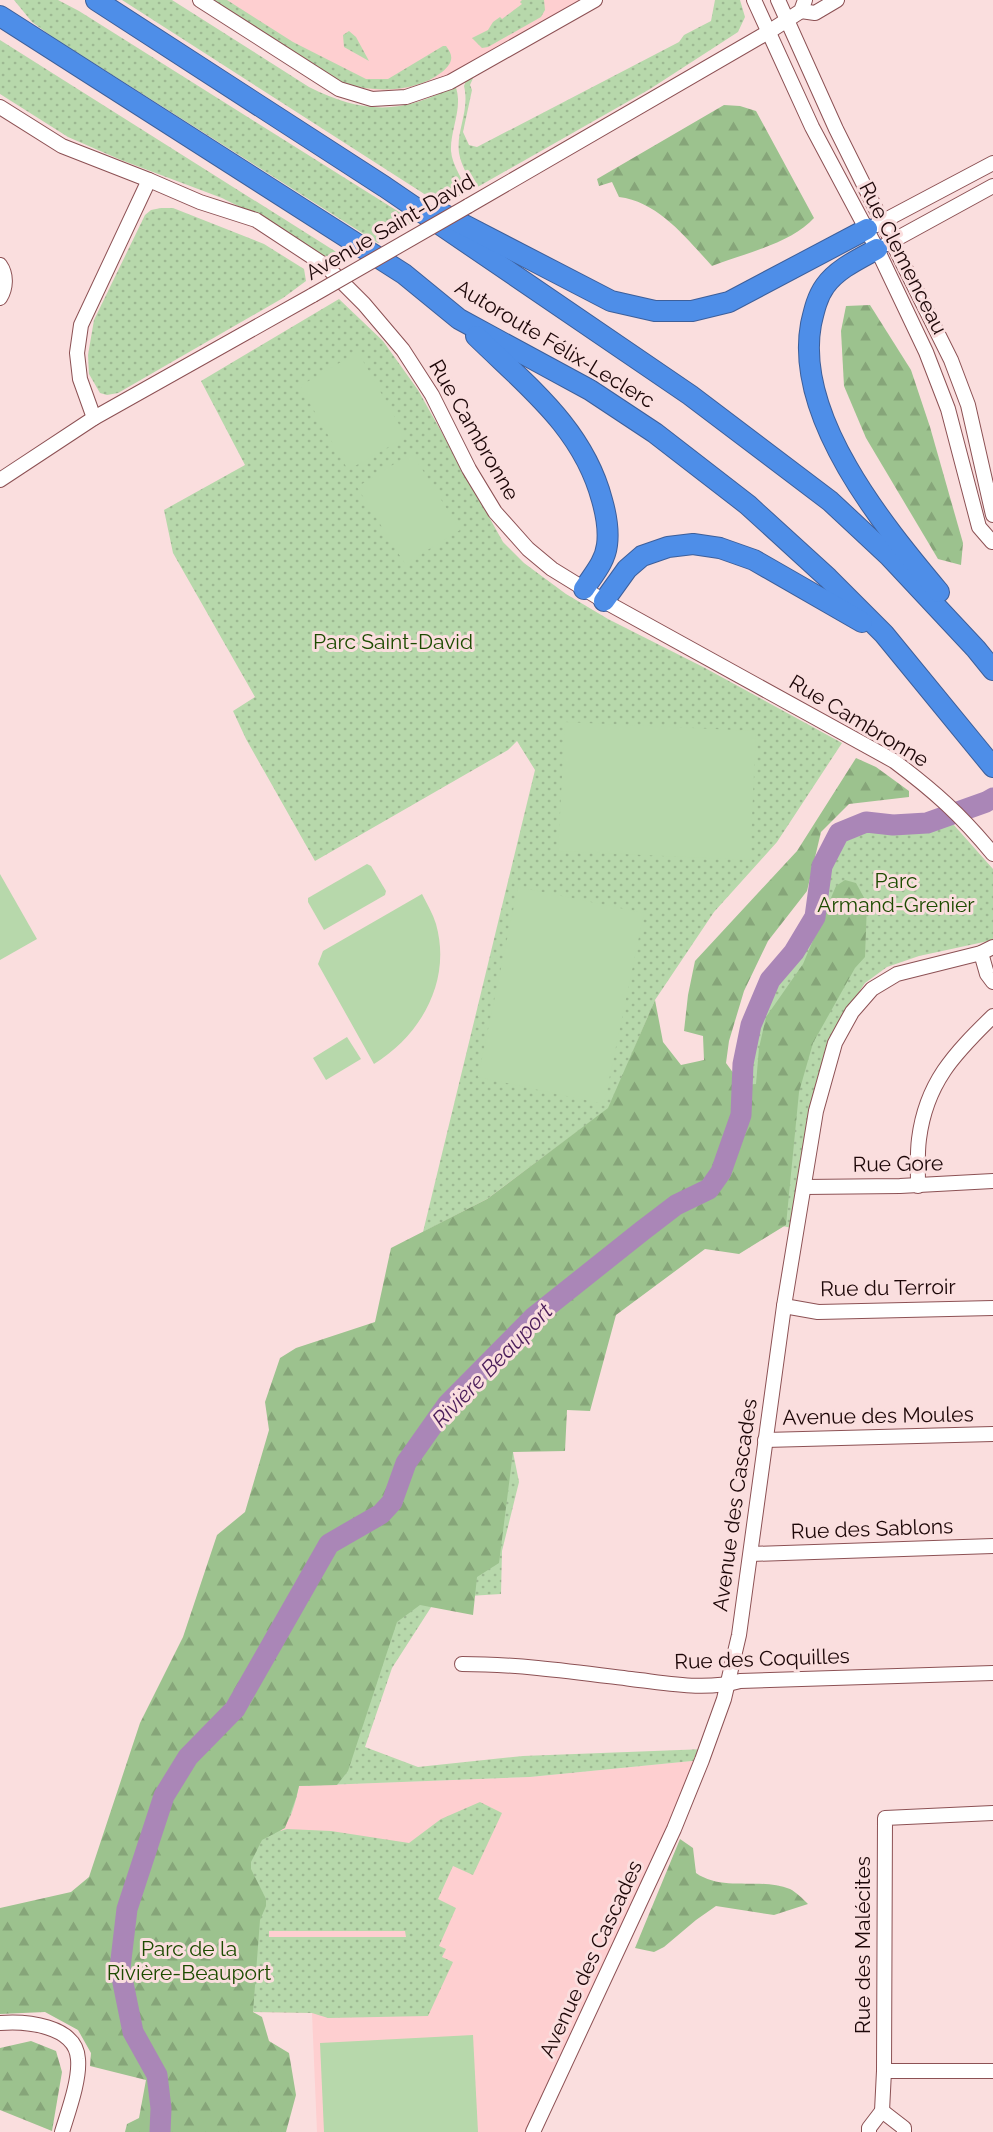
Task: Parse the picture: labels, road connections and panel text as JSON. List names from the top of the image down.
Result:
{
  "streets": {
    "highway": ["Autoroute Félix-Leclerc"],
    "street": [
      "Avenue Saint-David",
      "Rue Clemenceau",
      "Rue Cambronne",
      "Rue Gore",
      "Rue du Terroir",
      "Avenue des Moules",
      "Avenue des Cascades",
      "Rue des Sablons",
      "Rue des Coquilles",
      "Rue des Malécites"
    ]
  },
  "crossings": [
    ["Avenue Saint-David", "Rue Clemenceau"],
    ["Rue Gore", "Avenue des Cascades"],
    ["Rue du Terroir", "Avenue des Cascades"],
    ["Avenue des Moules", "Avenue des Cascades"],
    ["Avenue des Cascades", "Rue des Sablons"],
    ["Avenue des Cascades", "Rue des Coquilles"]
  ],
  "water": ["Rivière Beauport"],
  "parks": ["Parc Saint-David", "Parc Armand-Grenier", "Parc de la Rivière-Beauport"]
}
